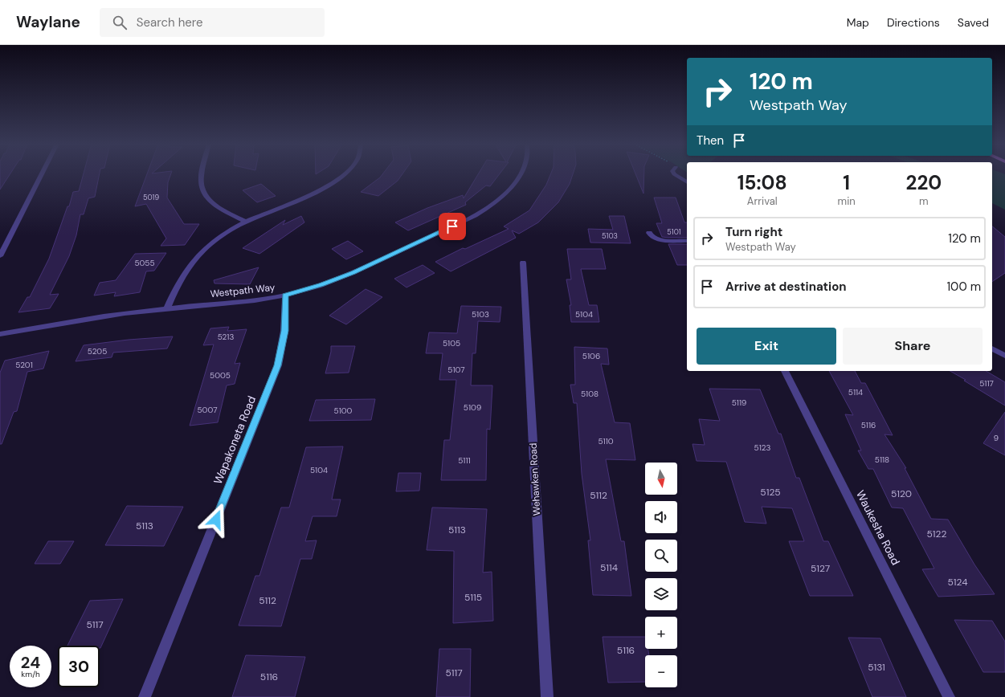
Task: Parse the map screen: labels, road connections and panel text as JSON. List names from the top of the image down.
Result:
{
  "streets": {
    "street": [
      "Westpath Way",
      "Wapakoneta Road",
      "Wehawken Road",
      "Waukesha Road"
    ]
  },
  "crossings": [
    ["Westpath Way", "Wapakoneta Road"]
  ],
  "house_numbers": [
    "5019",
    "5101",
    "5103",
    "5055",
    "5103",
    "5104",
    "5213",
    "5105",
    "5205",
    "5106",
    "5201",
    "5107",
    "5005",
    "5117",
    "5114",
    "5108",
    "5119",
    "5109",
    "5007",
    "5100",
    "5116",
    "9",
    "5110",
    "5123",
    "5118",
    "5111",
    "5104",
    "5125",
    "5120",
    "5112",
    "5113",
    "5113",
    "5122",
    "5114",
    "5127",
    "5124",
    "5115",
    "5112",
    "5117",
    "5116",
    "5131",
    "5117",
    "5116"
  ],
  "north": "bottom",
  "page": {
    "header": "Waylane",
    "search": "Search here",
    "nav": ["Map", "Directions", "Saved"],
    "turn": ["120 m", "Westpath Way"],
    "then": "Then",
    "eta": [
      "15:08",
      "Arrival",
      "1",
      "min",
      "220",
      "m"
    ],
    "list": [
      {
        "name": "Turn right",
        "note": "Westpath Way",
        "value": "120 m"
      },
      {
        "name": "Arrive at destination",
        "value": "100 m"
      }
    ],
    "buttons": ["Exit", "Share"],
    "map_buttons": ["+", "−"],
    "speed": "24 km/h",
    "limit": "30"
  }
}
